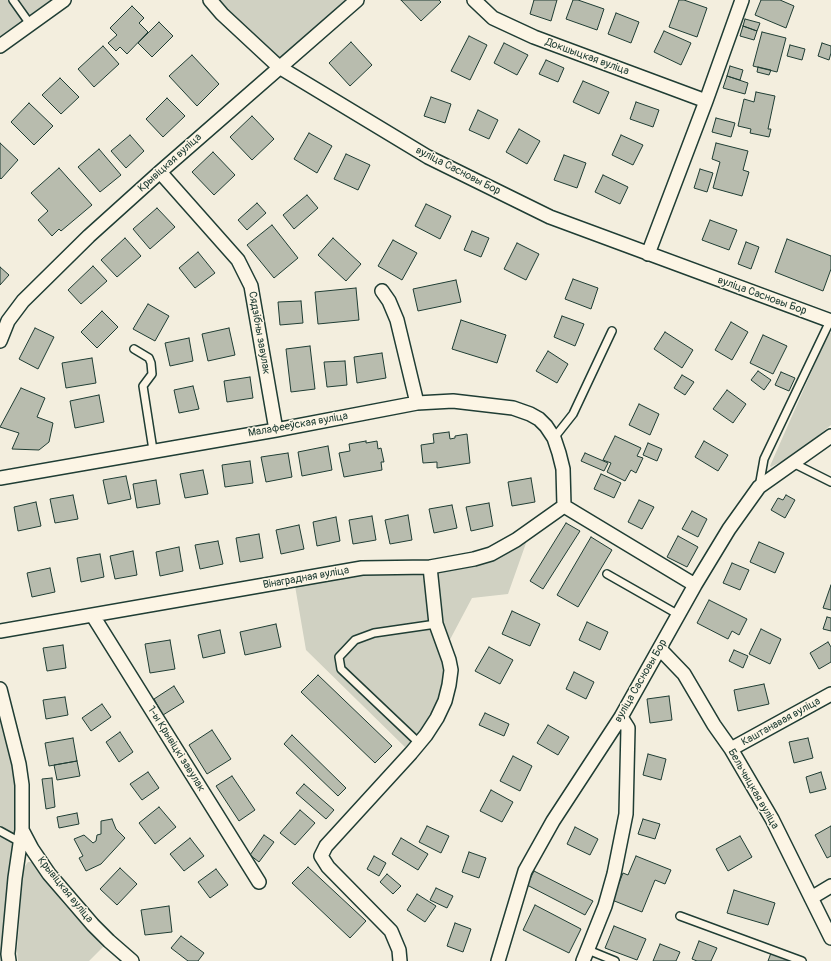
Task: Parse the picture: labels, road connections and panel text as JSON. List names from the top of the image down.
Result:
{
  "streets": {
    "street": [
      "Докшыцкая вуліца",
      "Крывіцкая вуліца",
      "вуліца Сасновы Бор",
      "Сядзібны завулак",
      "Малафееўская вуліца",
      "Вінаградная вуліца",
      "Каштанавая вуліца",
      "1-ы Крывіцкі завулак",
      "Бельчыцкая вуліца"
    ]
  },
  "crossings": [
    ["Крывіцкая вуліца", "вуліца Сасновы Бор"],
    ["Крывіцкая вуліца", "Сядзібны завулак"],
    ["вуліца Сасновы Бор", "Бельчыцкая вуліца"],
    ["Сядзібны завулак", "Малафееўская вуліца"],
    ["Малафееўская вуліца", "Вінаградная вуліца"],
    ["Вінаградная вуліца", "1-ы Крывіцкі завулак"],
    ["Каштанавая вуліца", "Бельчыцкая вуліца"]
  ]
}
